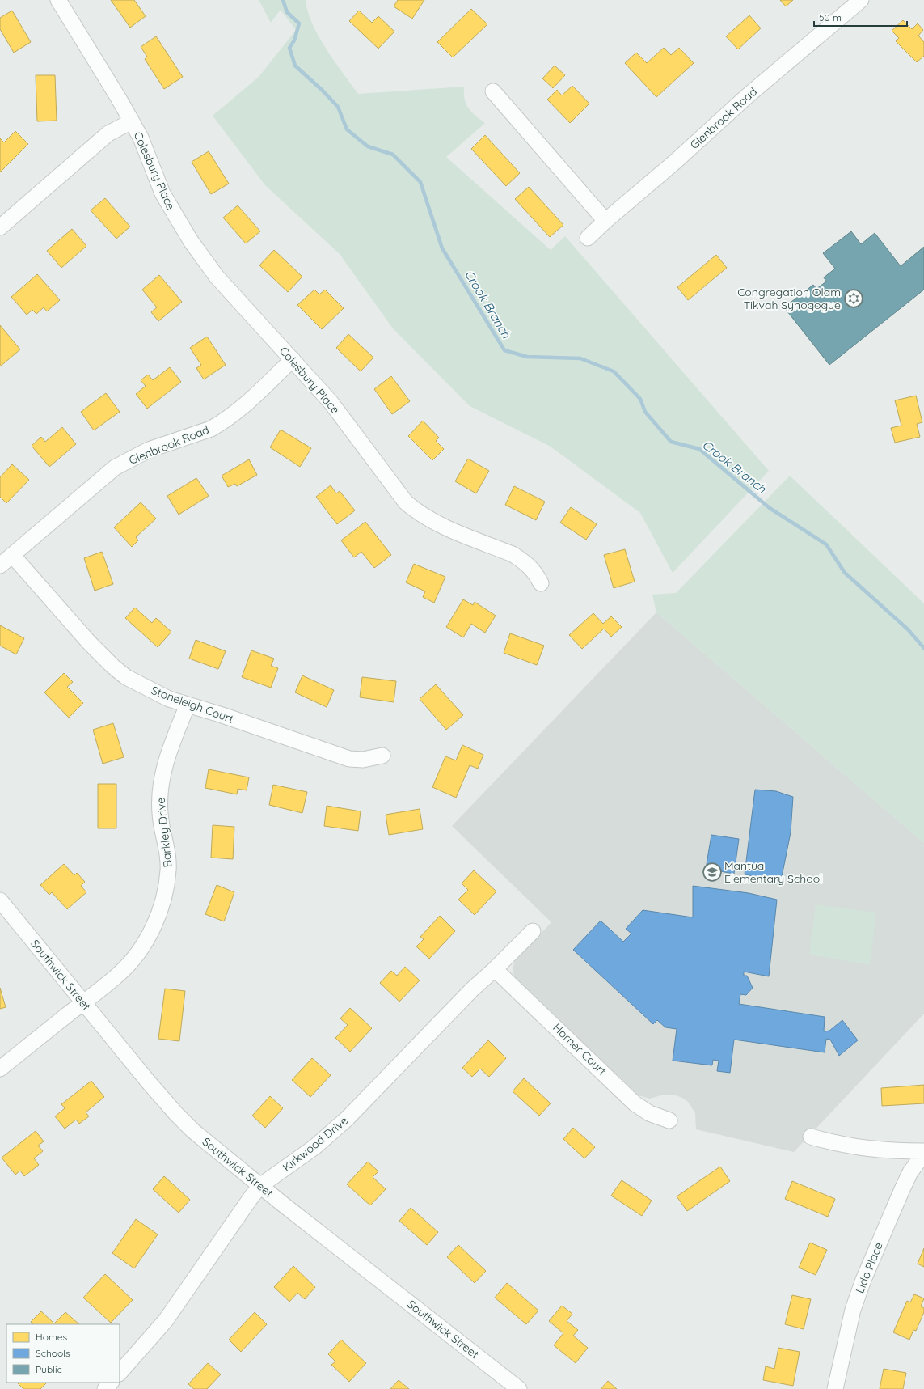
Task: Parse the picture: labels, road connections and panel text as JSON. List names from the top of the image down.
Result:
{
  "streets": {
    "street": [
      "Glenbrook Road",
      "Colesbury Place",
      "Stoneleigh Court",
      "Barkley Drive",
      "Southwick Street",
      "Horner Court",
      "Kirkwood Drive",
      "Lido Place"
    ]
  },
  "crossings": [
    ["Glenbrook Road", "Colesbury Place"],
    ["Glenbrook Road", "Stoneleigh Court"],
    ["Stoneleigh Court", "Barkley Drive"],
    ["Barkley Drive", "Southwick Street"],
    ["Southwick Street", "Kirkwood Drive"],
    ["Horner Court", "Kirkwood Drive"]
  ],
  "water": ["Crook Branch"],
  "places": {
    "synagogue": ["Congregation Olam Tikvah Synogogue"],
    "school or university": ["Mantua Elementary School"]
  },
  "legend": ["Homes", "Schools", "Public"],
  "scale_bar": "50 m"
}
